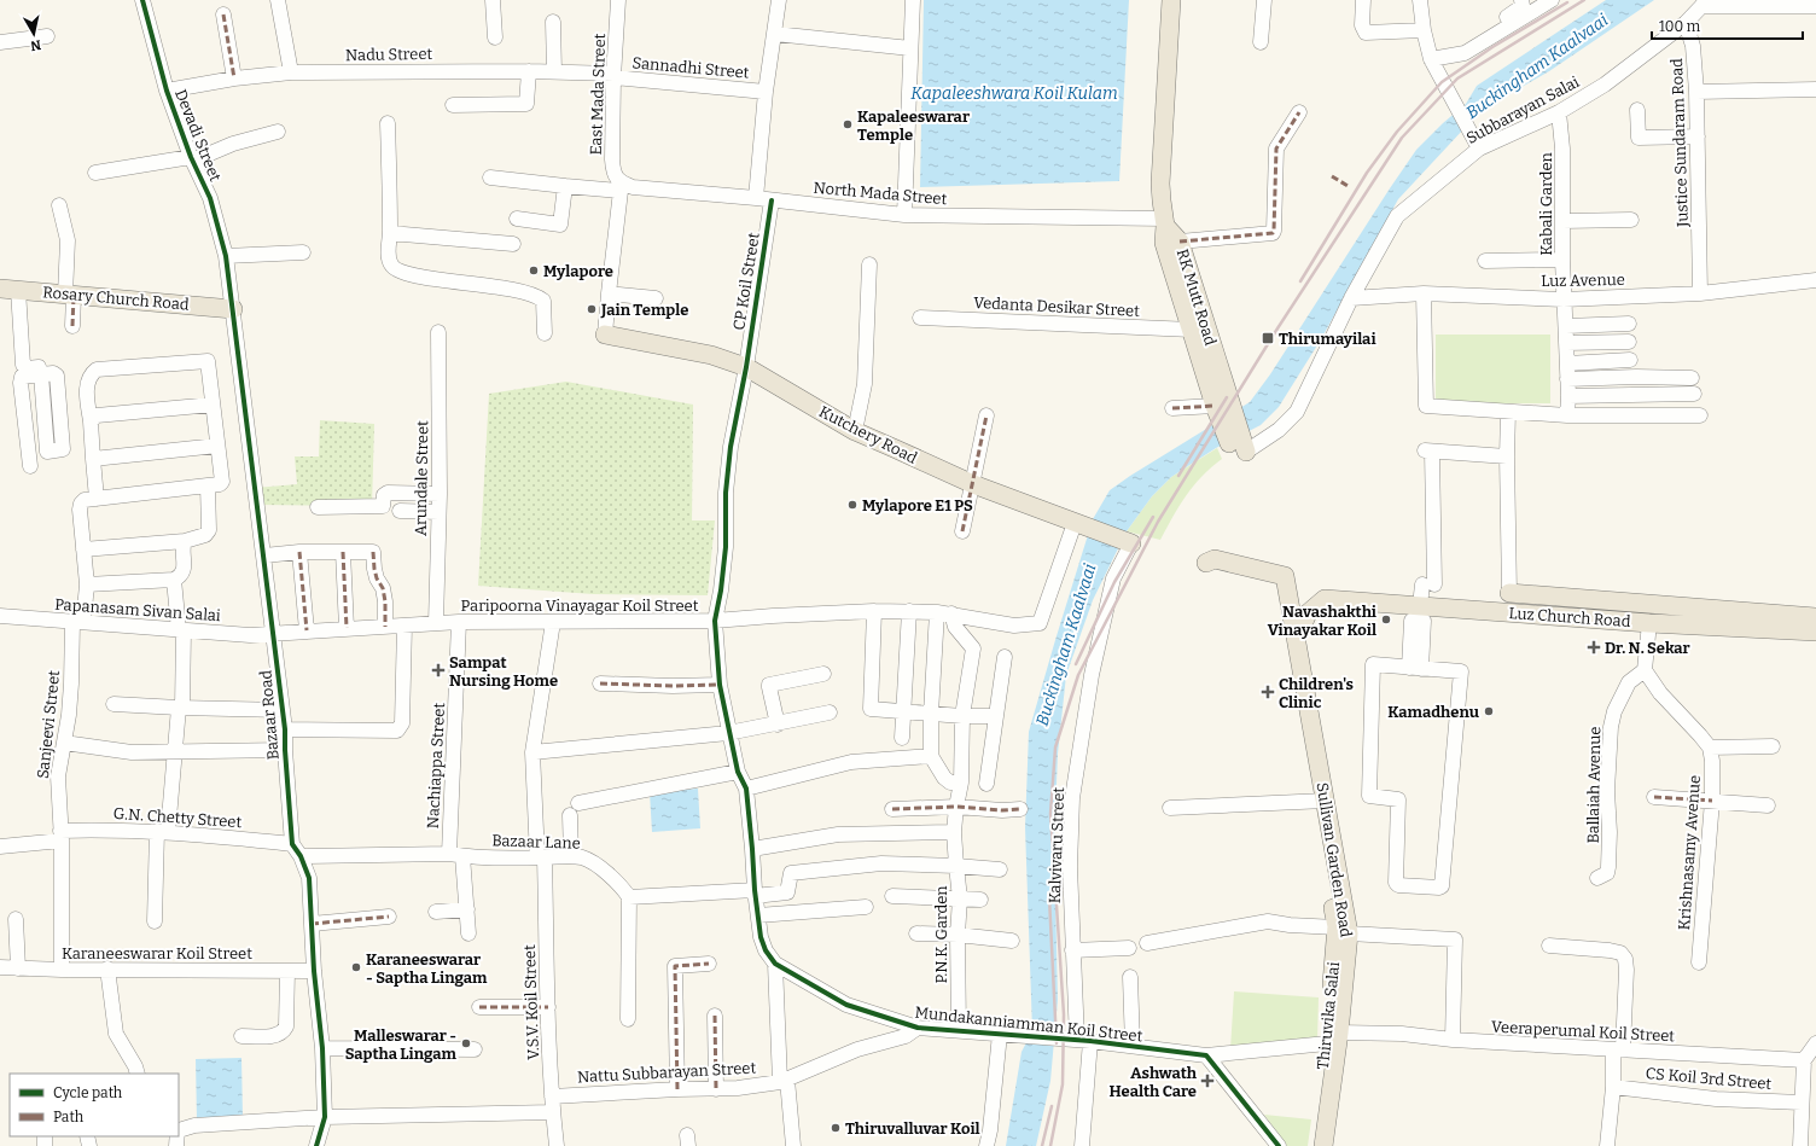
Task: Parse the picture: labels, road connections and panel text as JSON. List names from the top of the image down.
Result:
{
  "streets": {
    "main road": [
      "RK Mutt Road",
      "Rosary Church Road",
      "Kutchery Road",
      "Luz Church Road",
      "Sullivan Garden Road",
      "Thiruvika Salai"
    ],
    "street": [
      "Nadu Street",
      "Sannadhi Street",
      "East Mada Street",
      "Subbarayan Salai",
      "Devadi Street",
      "Justice Sundaram Road",
      "North Mada Street",
      "Kabali Garden",
      "Luz Avenue",
      "CP Koil Street",
      "Vedanta Desikar Street",
      "Arundale Street",
      "Paripoorna Vinayagar Koil Street",
      "Papanasam Sivan Salai",
      "Bazaar Road",
      "Sanjeevi Street",
      "Nachiappa Street",
      "Ballaiah Avenue",
      "G.N. Chetty Street",
      "Bazaar Lane",
      "Kalvivaru Street",
      "Krishnasamy Avenue",
      "P.N.K. Garden",
      "Karaneeswarar Koil Street",
      "V.S.V. Koil Street",
      "Mundakanniamman Koil Street",
      "Veeraperumal Koil Street",
      "Nattu Subbarayan Street",
      "CS Koil 3rd Street"
    ]
  },
  "crossings": [
    ["Nadu Street", "Sannadhi Street"],
    ["Nadu Street", "East Mada Street"],
    ["Nadu Street", "Devadi Street"],
    ["Sannadhi Street", "East Mada Street"],
    ["East Mada Street", "North Mada Street"],
    ["Subbarayan Salai", "Justice Sundaram Road"],
    ["Subbarayan Salai", "Kabali Garden"],
    ["Subbarayan Salai", "Luz Avenue"],
    ["Subbarayan Salai", "RK Mutt Road"],
    ["Devadi Street", "Rosary Church Road"],
    ["Devadi Street", "Bazaar Road"],
    ["Justice Sundaram Road", "Luz Avenue"],
    ["North Mada Street", "CP Koil Street"],
    ["North Mada Street", "RK Mutt Road"],
    ["Kabali Garden", "Luz Avenue"],
    ["CP Koil Street", "Kutchery Road"],
    ["CP Koil Street", "Mundakanniamman Koil Street"],
    ["Rosary Church Road", "Bazaar Road"],
    ["Kutchery Road", "Paripoorna Vinayagar Koil Street"],
    ["Kutchery Road", "Kalvivaru Street"],
    ["Kutchery Road", "Mundakanniamman Koil Street"],
    ["Arundale Street", "Paripoorna Vinayagar Koil Street"],
    ["Paripoorna Vinayagar Koil Street", "Papanasam Sivan Salai"],
    ["Paripoorna Vinayagar Koil Street", "Bazaar Road"],
    ["Paripoorna Vinayagar Koil Street", "Nachiappa Street"],
    ["Paripoorna Vinayagar Koil Street", "P.N.K. Garden"],
    ["Paripoorna Vinayagar Koil Street", "V.S.V. Koil Street"],
    ["Paripoorna Vinayagar Koil Street", "Mundakanniamman Koil Street"],
    ["Papanasam Sivan Salai", "Bazaar Road"],
    ["Papanasam Sivan Salai", "Sanjeevi Street"],
    ["Luz Church Road", "Sullivan Garden Road"],
    ["Bazaar Road", "G.N. Chetty Street"],
    ["Sanjeevi Street", "G.N. Chetty Street"],
    ["Sanjeevi Street", "Karaneeswarar Koil Street"],
    ["Nachiappa Street", "Bazaar Lane"],
    ["Bazaar Lane", "V.S.V. Koil Street"],
    ["Kalvivaru Street", "Mundakanniamman Koil Street"],
    ["Sullivan Garden Road", "Thiruvika Salai"],
    ["P.N.K. Garden", "Mundakanniamman Koil Street"],
    ["V.S.V. Koil Street", "Nattu Subbarayan Street"],
    ["Thiruvika Salai", "Mundakanniamman Koil Street"],
    ["Thiruvika Salai", "Veeraperumal Koil Street"],
    ["Mundakanniamman Koil Street", "Veeraperumal Koil Street"],
    ["Mundakanniamman Koil Street", "Nattu Subbarayan Street"]
  ],
  "water": ["Buckingham Kaalvaai", "Kapaleeshwara Koil Kulam"],
  "places": {
    "other": [
      "Kapaleeswarar Temple",
      "Mylapore",
      "Jain Temple",
      "Mylapore E1 PS",
      "Navashakthi Vinayakar Koil",
      "Kamadhenu",
      "Karaneeswarar - Saptha Lingam",
      "Malleswarar - Saptha Lingam",
      "Thiruvalluvar Koil"
    ],
    "transit": ["Thirumayilai"],
    "health": [
      "Dr. N. Sekar",
      "Sampat Nursing Home",
      "Children's Clinic",
      "Ashwath Health Care"
    ]
  },
  "legend": ["Cycle path", "Path"],
  "scale_bar": "100 m",
  "north": "bottom"
}
